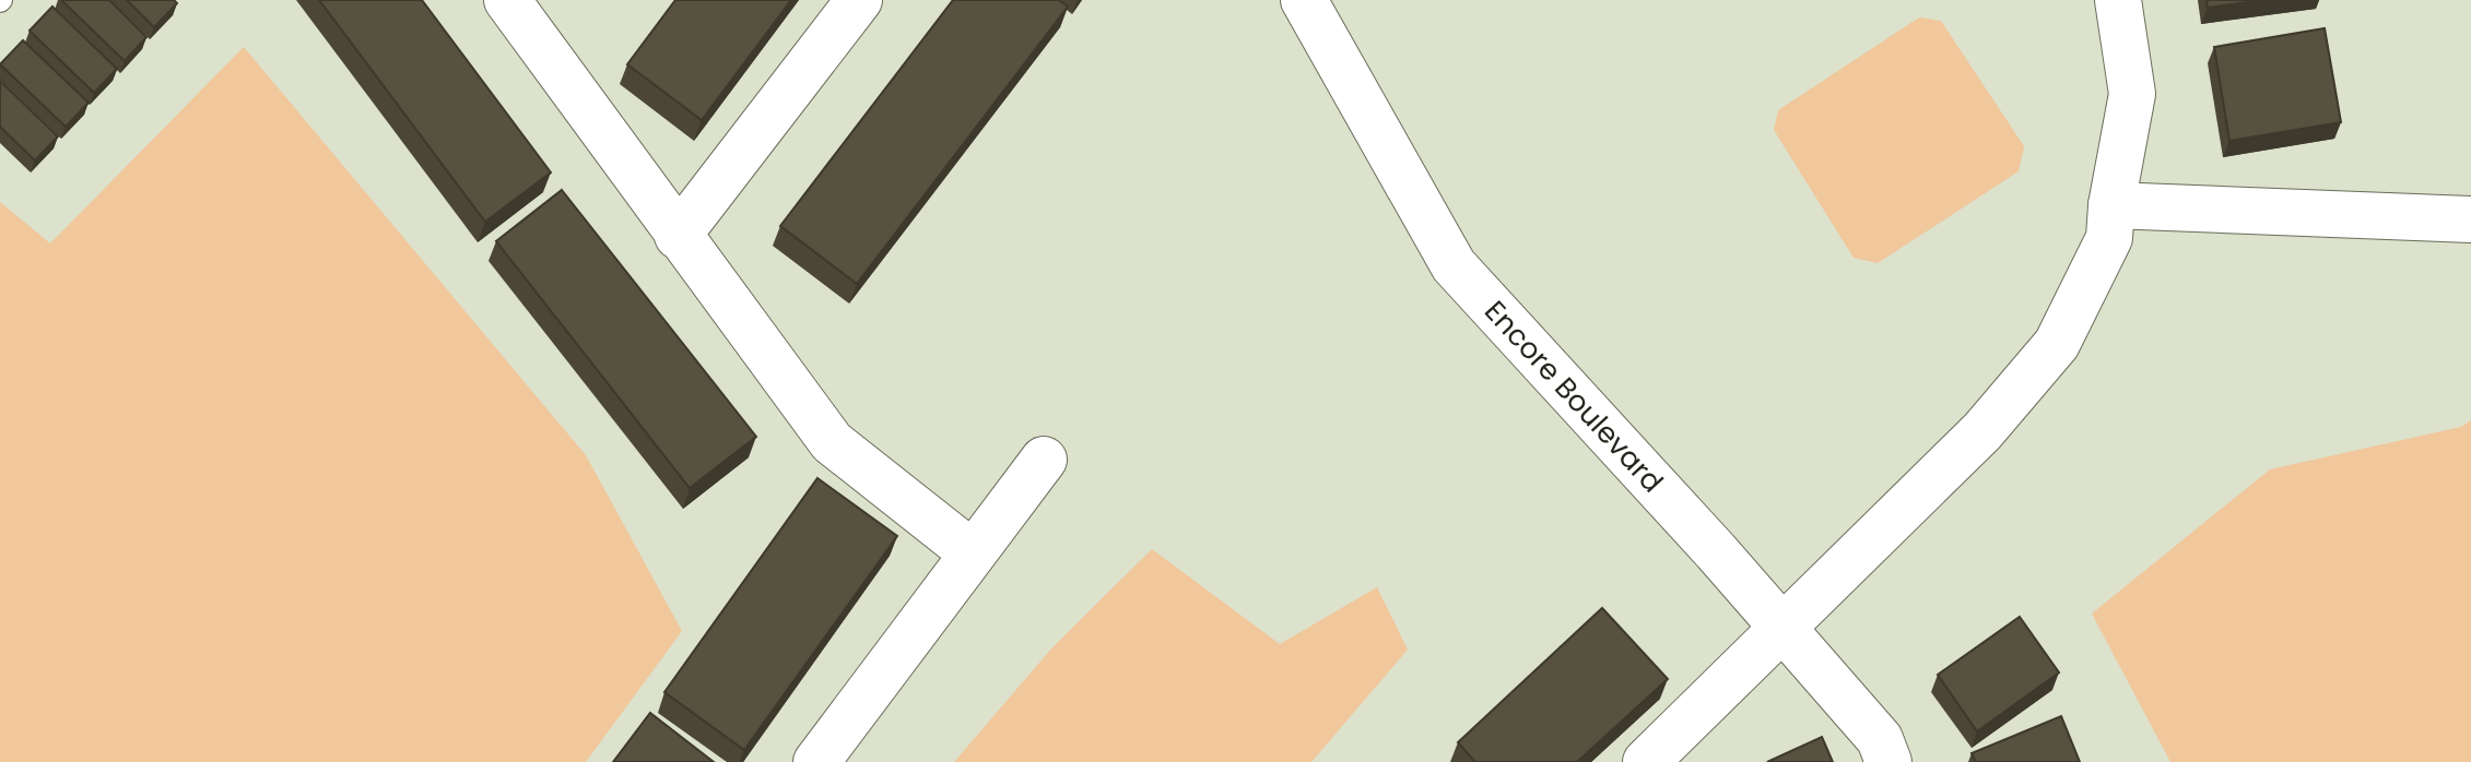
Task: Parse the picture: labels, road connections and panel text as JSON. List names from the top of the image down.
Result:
{
  "streets": {
    "street": ["Encore Boulevard"]
  }
}
